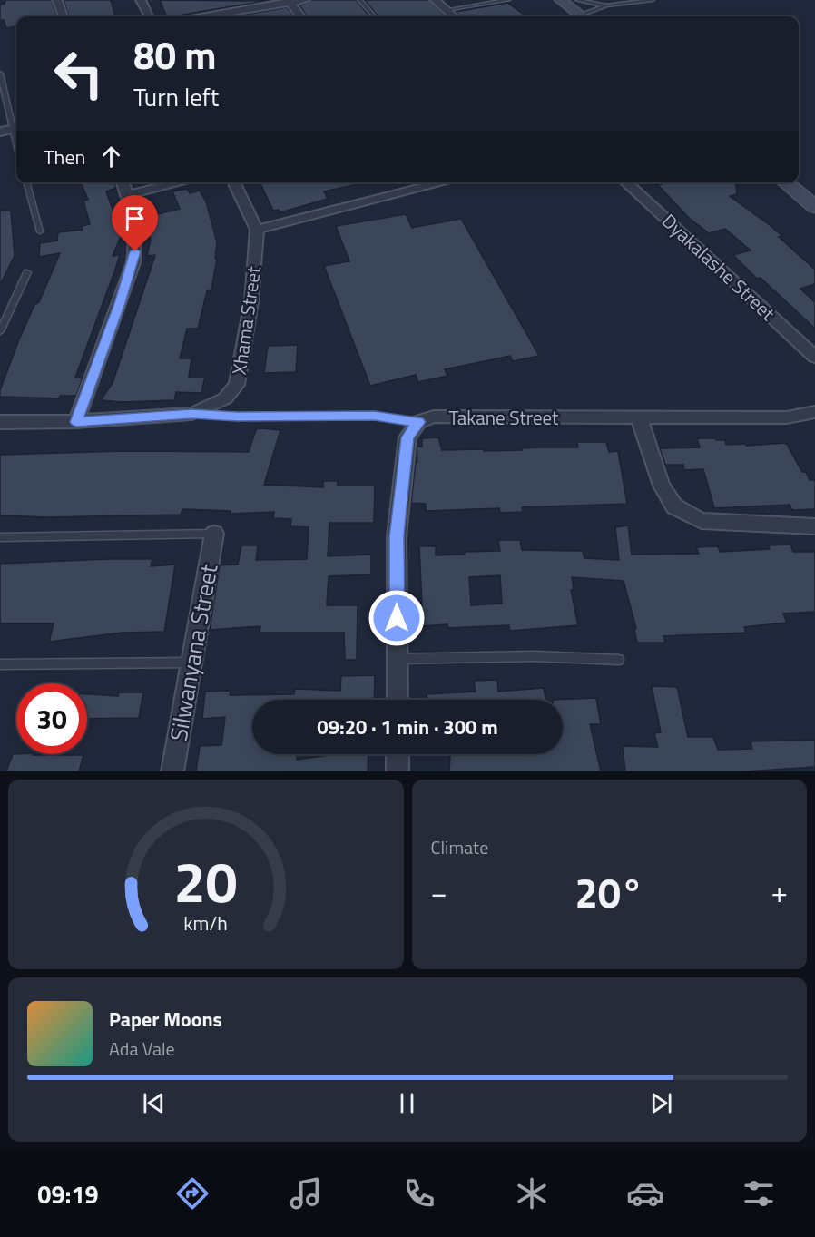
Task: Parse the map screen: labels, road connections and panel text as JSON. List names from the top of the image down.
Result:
{
  "streets": {
    "street": [
      "Dyakalashe Street",
      "Xhama Street",
      "Takane Street",
      "Silwanyana Street"
    ]
  },
  "page": {
    "turn": ["80 m", "Turn left"],
    "then": "Then",
    "limit": "30",
    "trip": "09:20 · 1 min · 300 m",
    "tile": "Climate",
    "heat": ["−", "20°", "+"],
    "song": ["Paper Moons", "Ada Vale"],
    "tabs": "09:19",
    "gauge": ["20", "km/h"]
  }
}
